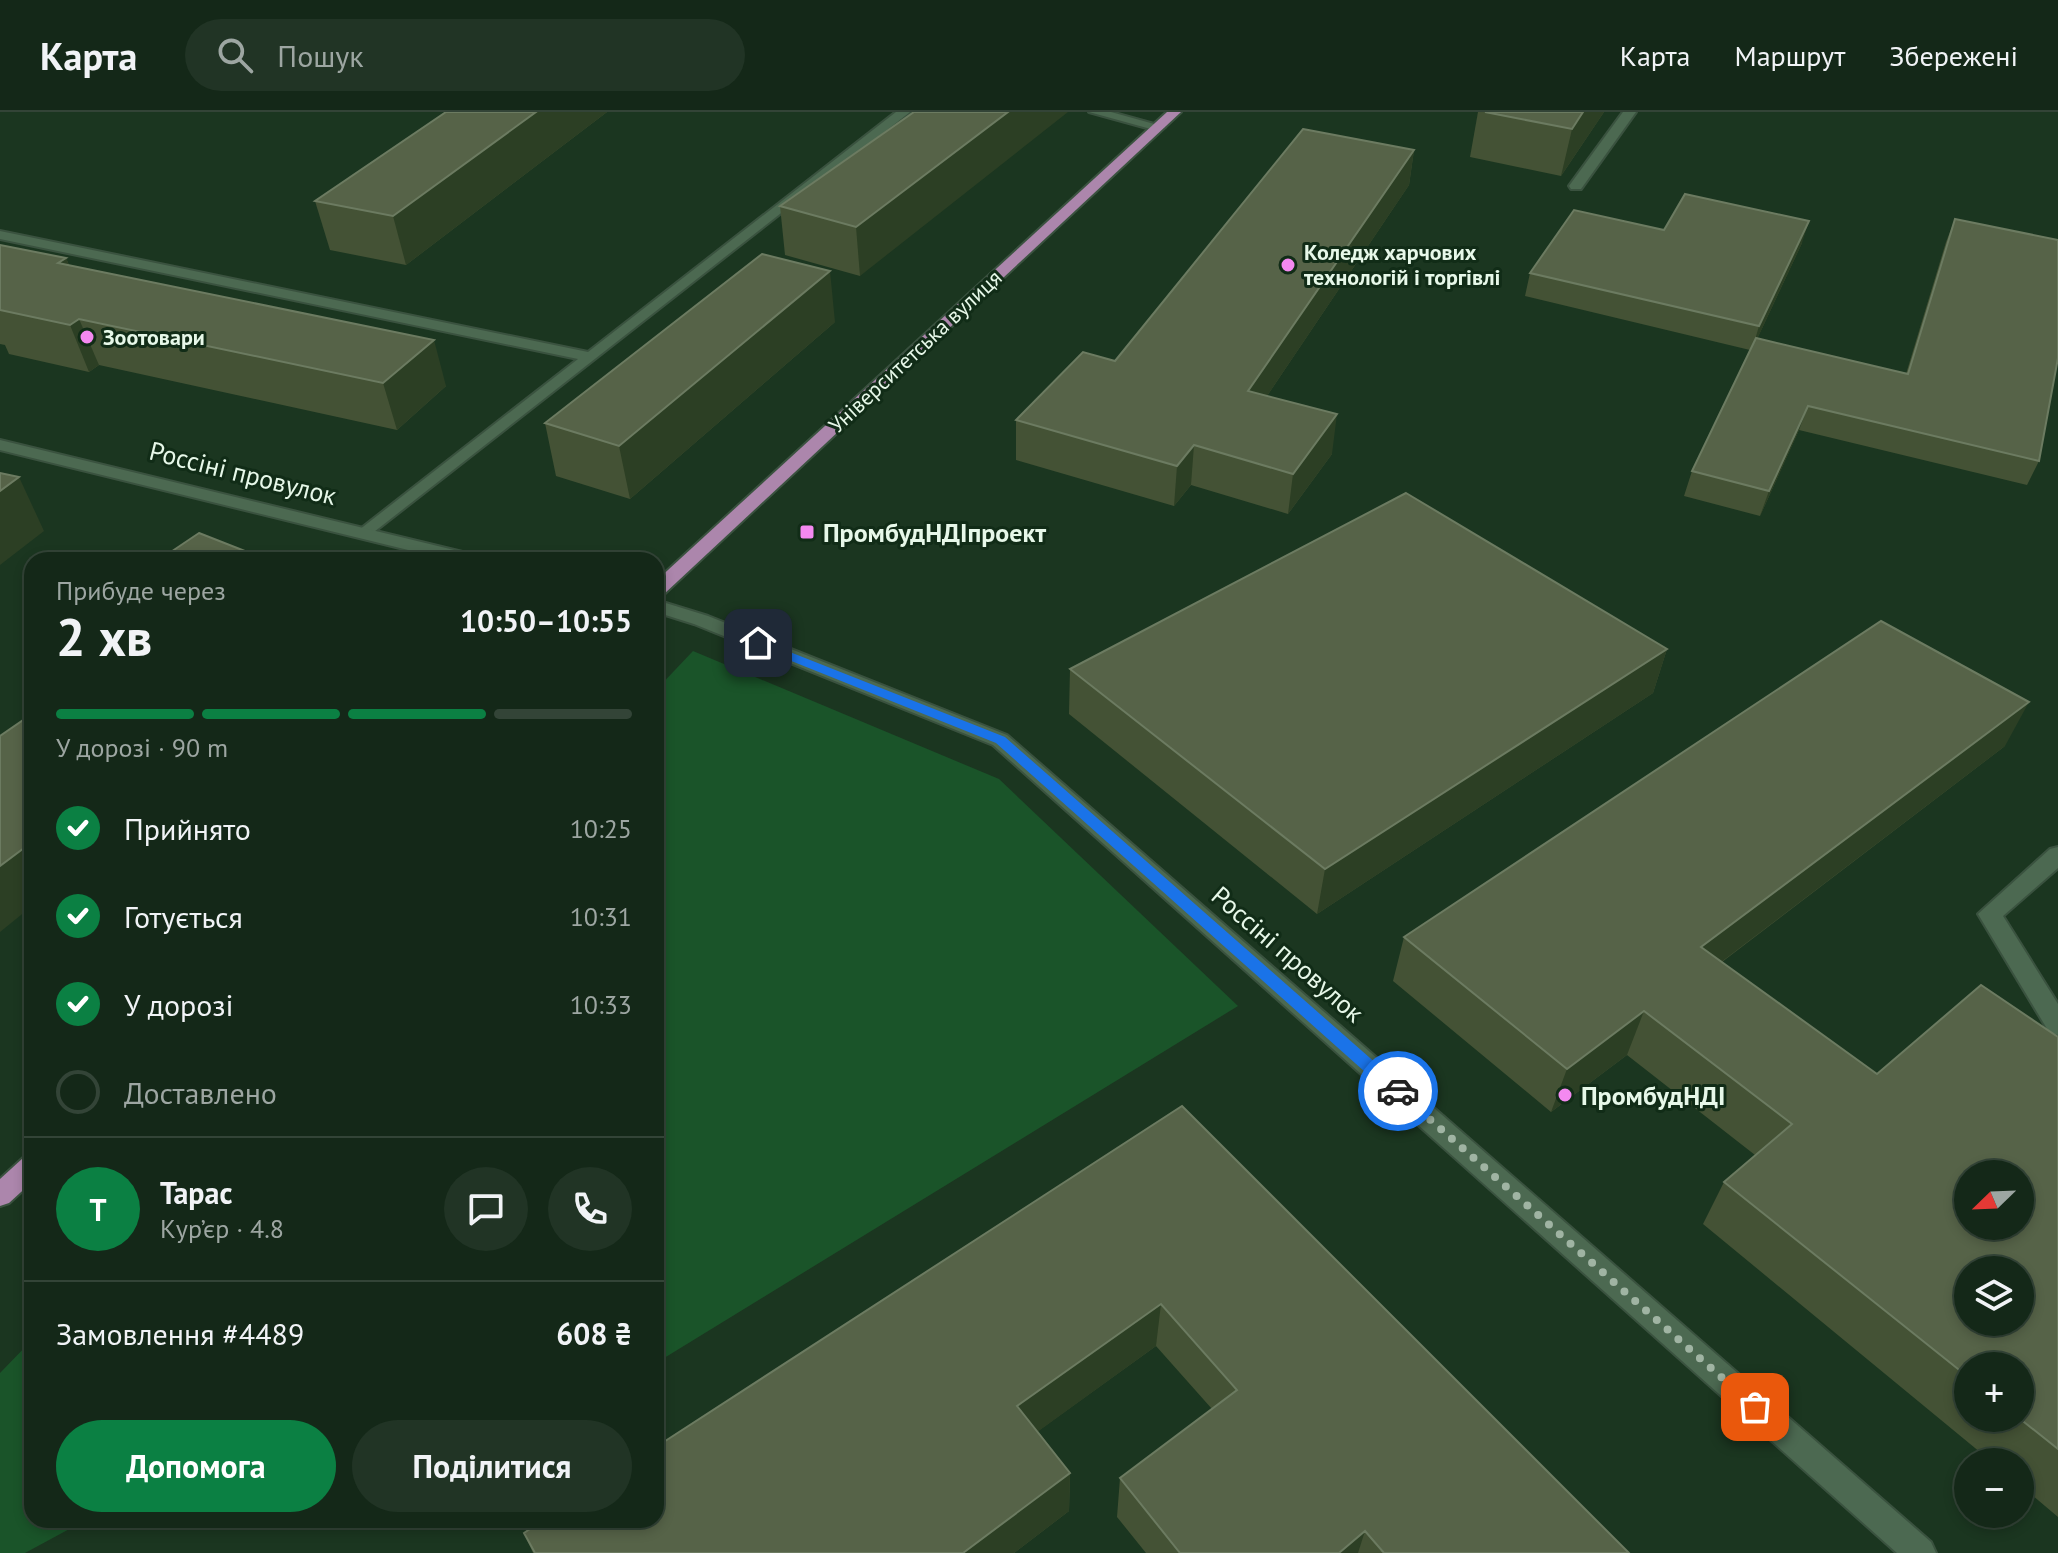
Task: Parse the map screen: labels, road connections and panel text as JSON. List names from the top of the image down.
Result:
{
  "streets": {
    "main road": ["Університетська вулиця"],
    "street": ["Россіні провулок"]
  },
  "places": {
    "other": ["Коледж харчових технологій і торгівлі", "Зоотовари", "ПромбудНДІ"],
    "transit": ["ПромбудНДІпроект"]
  },
  "north": "bottom left",
  "page": {
    "header": "Карта",
    "search": "Пошук",
    "nav": ["Карта", "Маршрут", "Збережені"],
    "heading": ["2 хв", "Прибуде через", "10:50–10:55"],
    "panel": [
      "Тарас",
      "Кур’єр · 4.8",
      "Замовлення #4489",
      "608 ₴"
    ],
    "bar": "У дорозі · 90 m",
    "list": [
      ["Прийнято", "10:25"],
      ["Готується", "10:31"],
      ["У дорозі", "10:33"],
      "Доставлено"
    ],
    "map_buttons": ["+", "−"],
    "round": "Т",
    "buttons": ["Допомога", "Поділитися"]
  }
}
